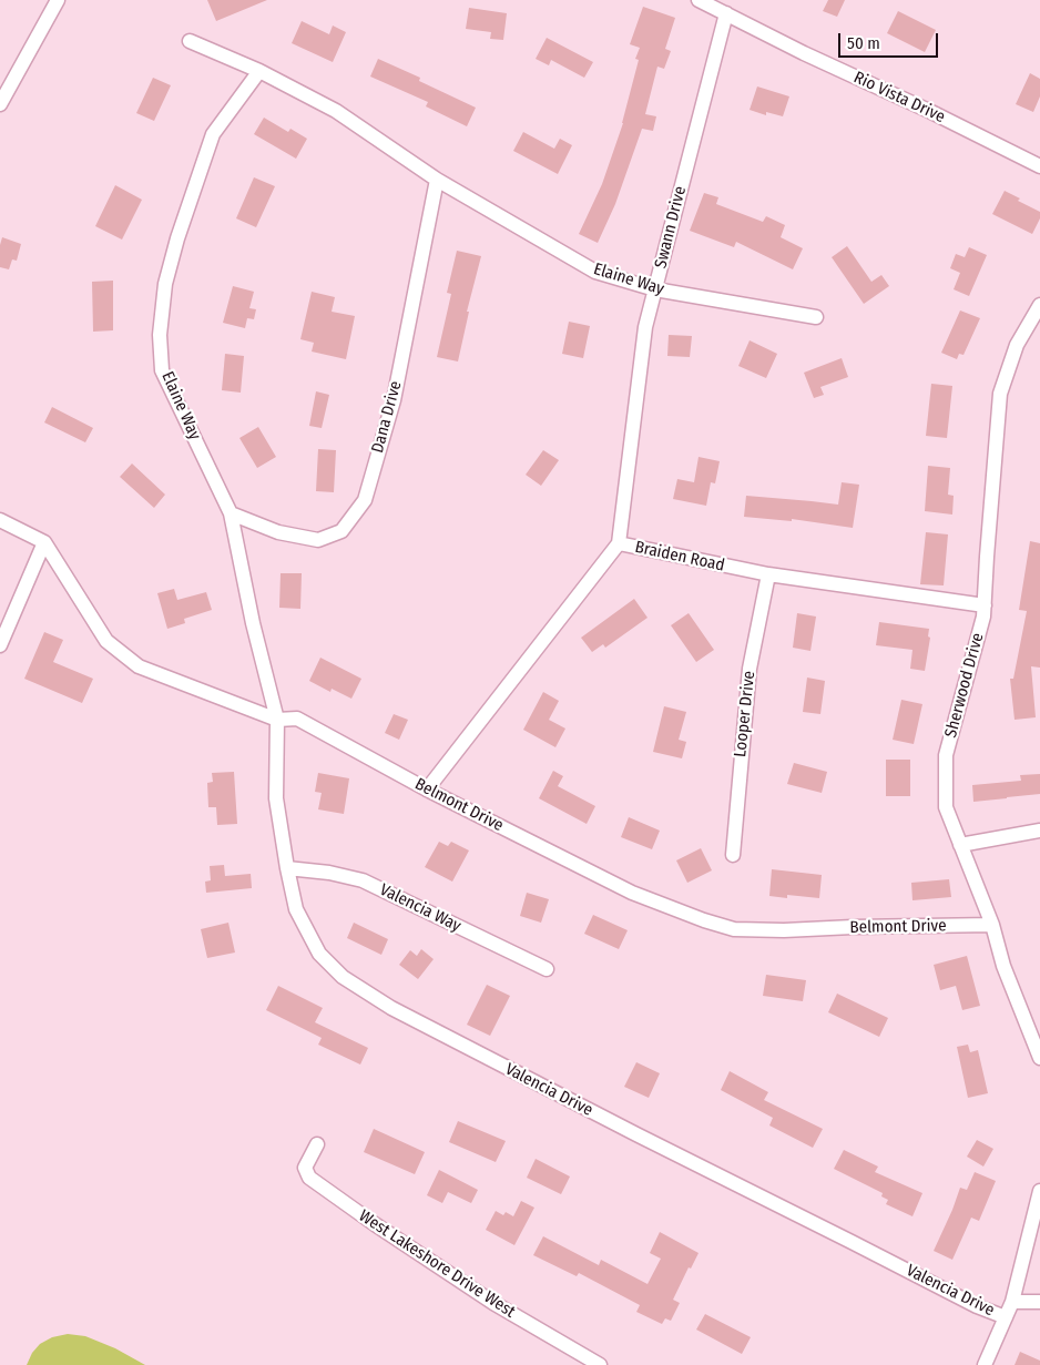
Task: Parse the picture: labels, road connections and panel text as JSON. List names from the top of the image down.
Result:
{
  "streets": {
    "street": [
      "Rio Vista Drive",
      "Swann Drive",
      "Elaine Way",
      "Dana Drive",
      "Braiden Road",
      "Sherwood Drive",
      "Looper Drive",
      "Belmont Drive",
      "Valencia Way",
      "Valencia Drive",
      "West Lakeshore Drive West"
    ]
  },
  "crossings": [
    ["Rio Vista Drive", "Swann Drive"],
    ["Swann Drive", "Elaine Way"],
    ["Swann Drive", "Braiden Road"],
    ["Elaine Way", "Dana Drive"],
    ["Elaine Way", "Belmont Drive"],
    ["Elaine Way", "Valencia Drive"],
    ["Braiden Road", "Sherwood Drive"],
    ["Braiden Road", "Looper Drive"],
    ["Braiden Road", "Belmont Drive"],
    ["Sherwood Drive", "Belmont Drive"],
    ["Belmont Drive", "Valencia Drive"],
    ["Valencia Way", "Valencia Drive"]
  ],
  "scale_bar": "50 m"
}
